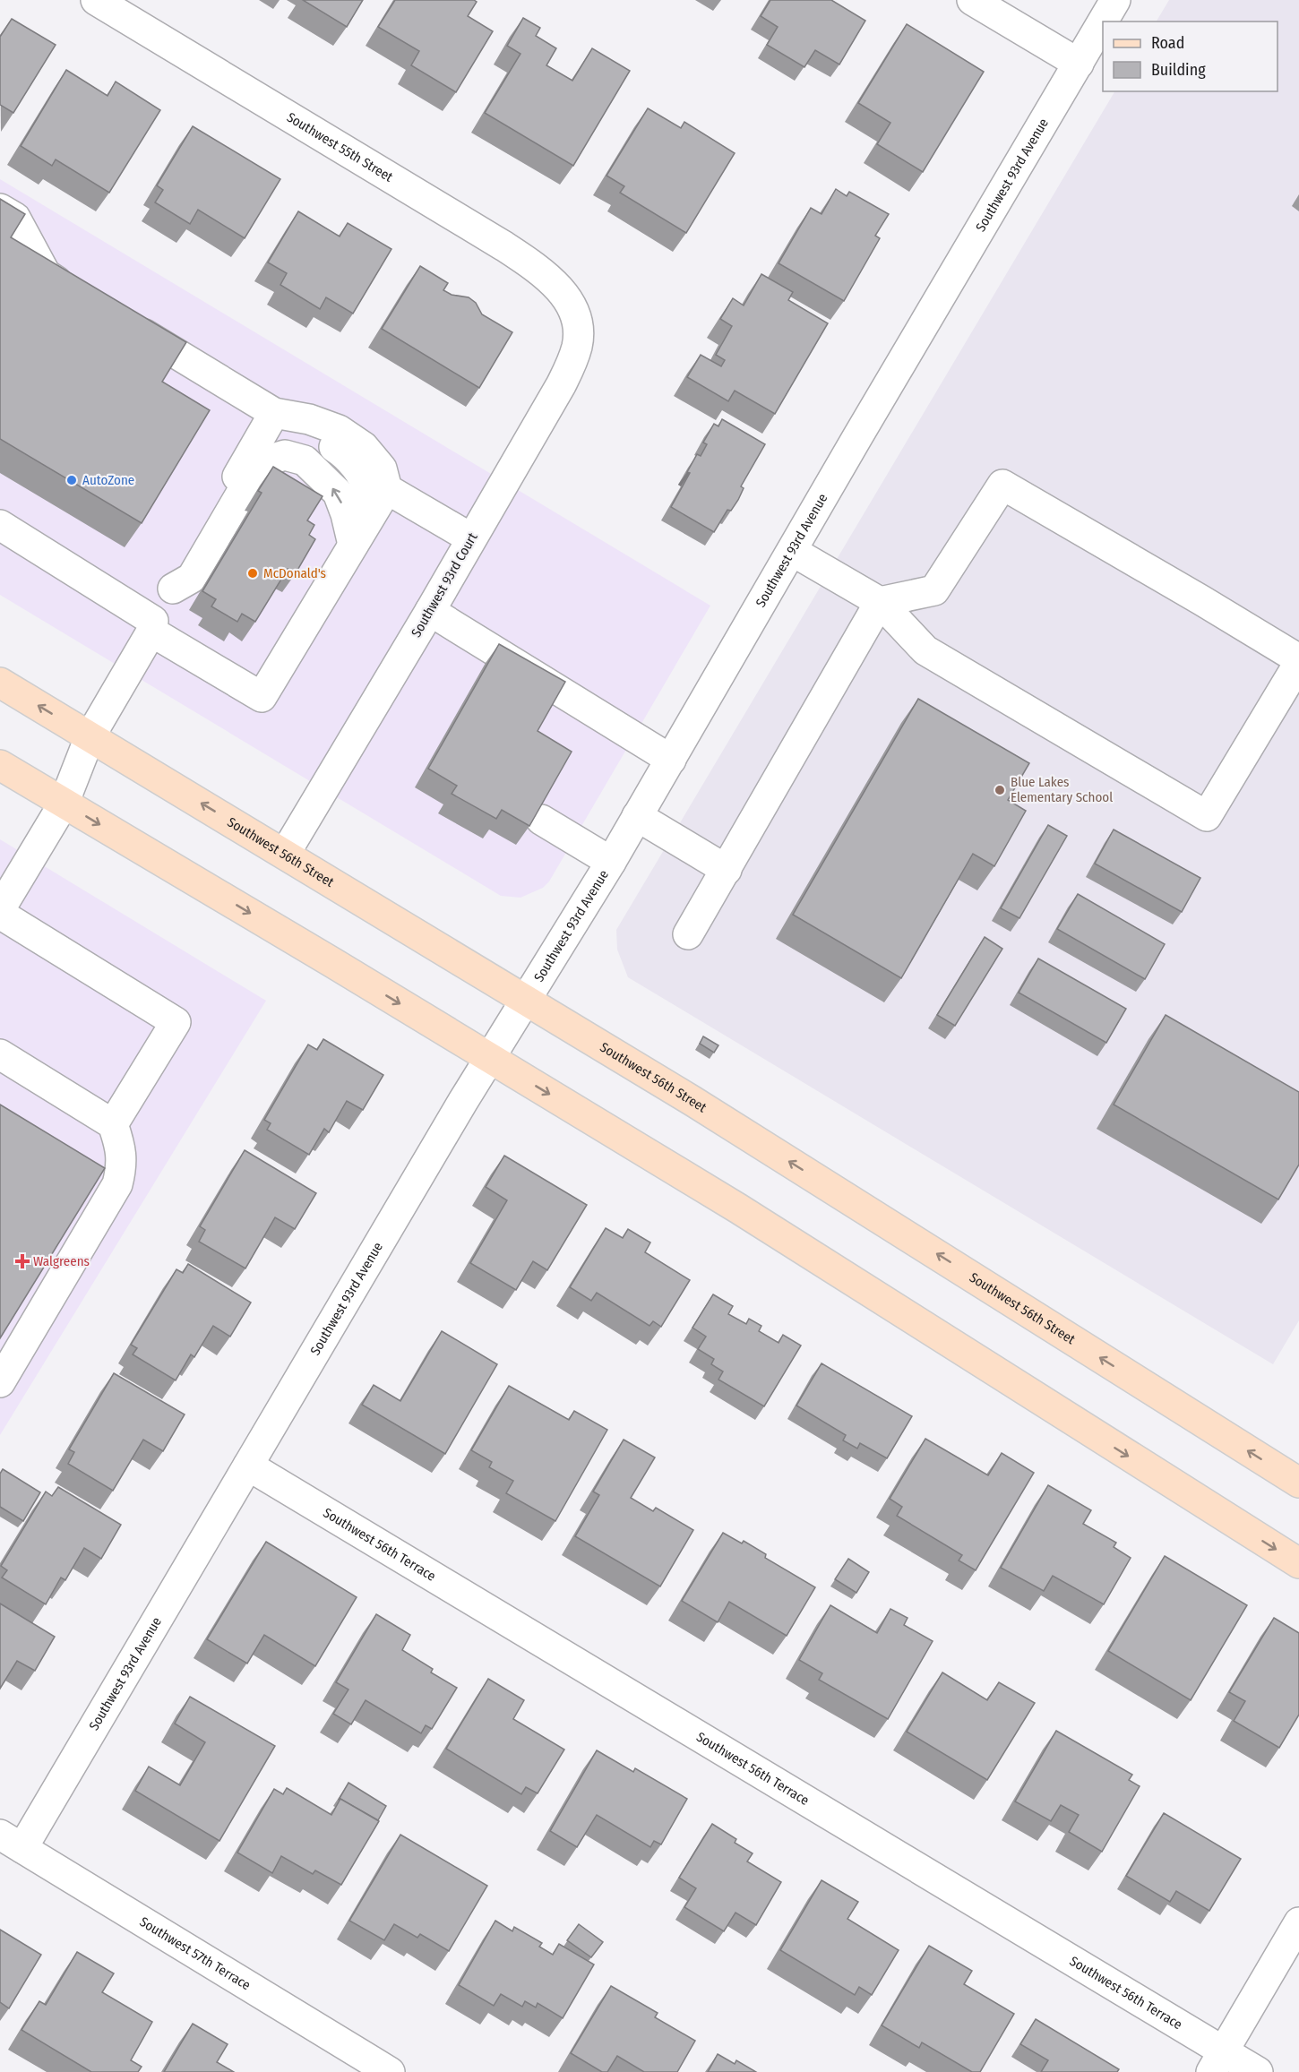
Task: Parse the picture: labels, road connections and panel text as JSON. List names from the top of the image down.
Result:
{
  "streets": {
    "main road": ["Southwest 56th Street"],
    "street": [
      "Southwest 55th Street",
      "Southwest 93rd Avenue",
      "Southwest 93rd Court",
      "Southwest 56th Terrace",
      "Southwest 57th Terrace"
    ]
  },
  "crossings": [
    ["Southwest 55th Street", "Southwest 93rd Court"],
    ["Southwest 93rd Avenue", "Southwest 56th Street"],
    ["Southwest 93rd Avenue", "Southwest 56th Terrace"],
    ["Southwest 93rd Avenue", "Southwest 57th Terrace"],
    ["Southwest 93rd Court", "Southwest 56th Street"]
  ],
  "places": {
    "other": ["AutoZone", "McDonald's", "Blue Lakes Elementary School"],
    "health": ["Walgreens"]
  },
  "legend": ["Road", "Building"]
}
